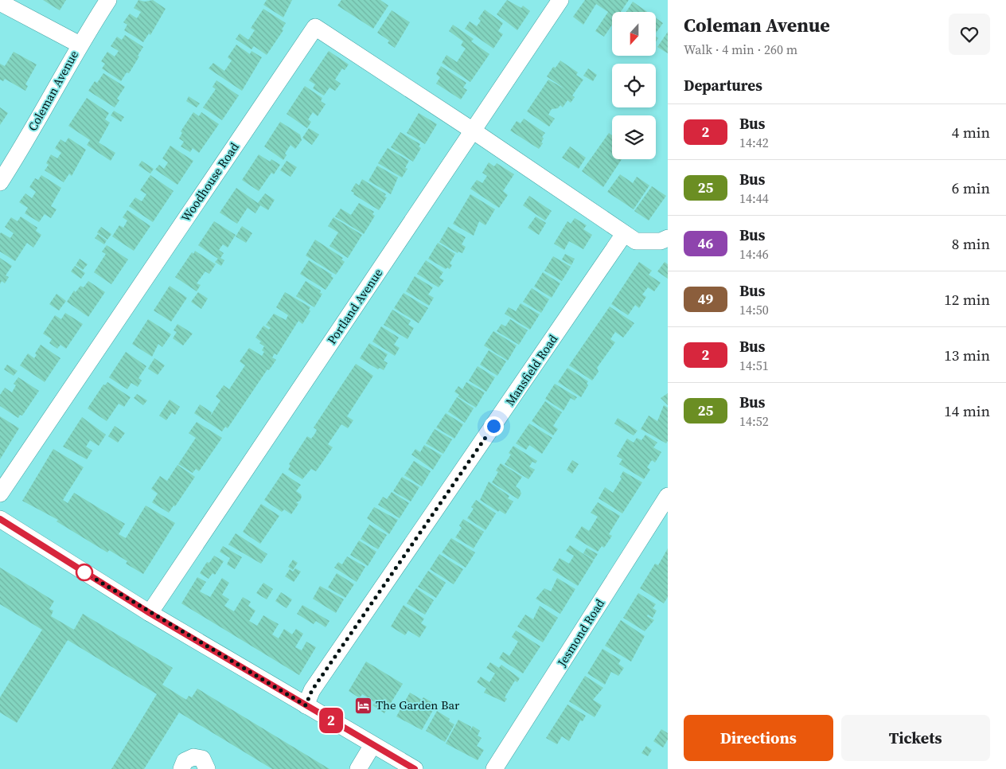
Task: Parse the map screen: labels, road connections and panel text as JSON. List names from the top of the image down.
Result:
{
  "streets": {
    "street": [
      "Coleman Avenue",
      "Woodhouse Road",
      "Portland Avenue",
      "Mansfield Road",
      "Jesmond Road"
    ]
  },
  "crossings": [
    ["Woodhouse Road", "Portland Avenue"]
  ],
  "places": {
    "hotel": ["The Garden Bar"]
  },
  "lines": ["bus line 2"],
  "north": "bottom",
  "page": {
    "on_map": "2",
    "heading": [
      ["Coleman Avenue", "Walk · 4 min · 260 m"],
      "Departures"
    ],
    "list": [
      {
        "mark": "2",
        "name": "Bus",
        "note": "14:42",
        "value": "4 min"
      },
      {
        "mark": "25",
        "name": "Bus",
        "note": "14:44",
        "value": "6 min"
      },
      {
        "mark": "46",
        "name": "Bus",
        "note": "14:46",
        "value": "8 min"
      },
      {
        "mark": "49",
        "name": "Bus",
        "note": "14:50",
        "value": "12 min"
      },
      {
        "mark": "2",
        "name": "Bus",
        "note": "14:51",
        "value": "13 min"
      },
      {
        "mark": "25",
        "name": "Bus",
        "note": "14:52",
        "value": "14 min"
      }
    ],
    "buttons": ["Directions", "Tickets"]
  }
}
